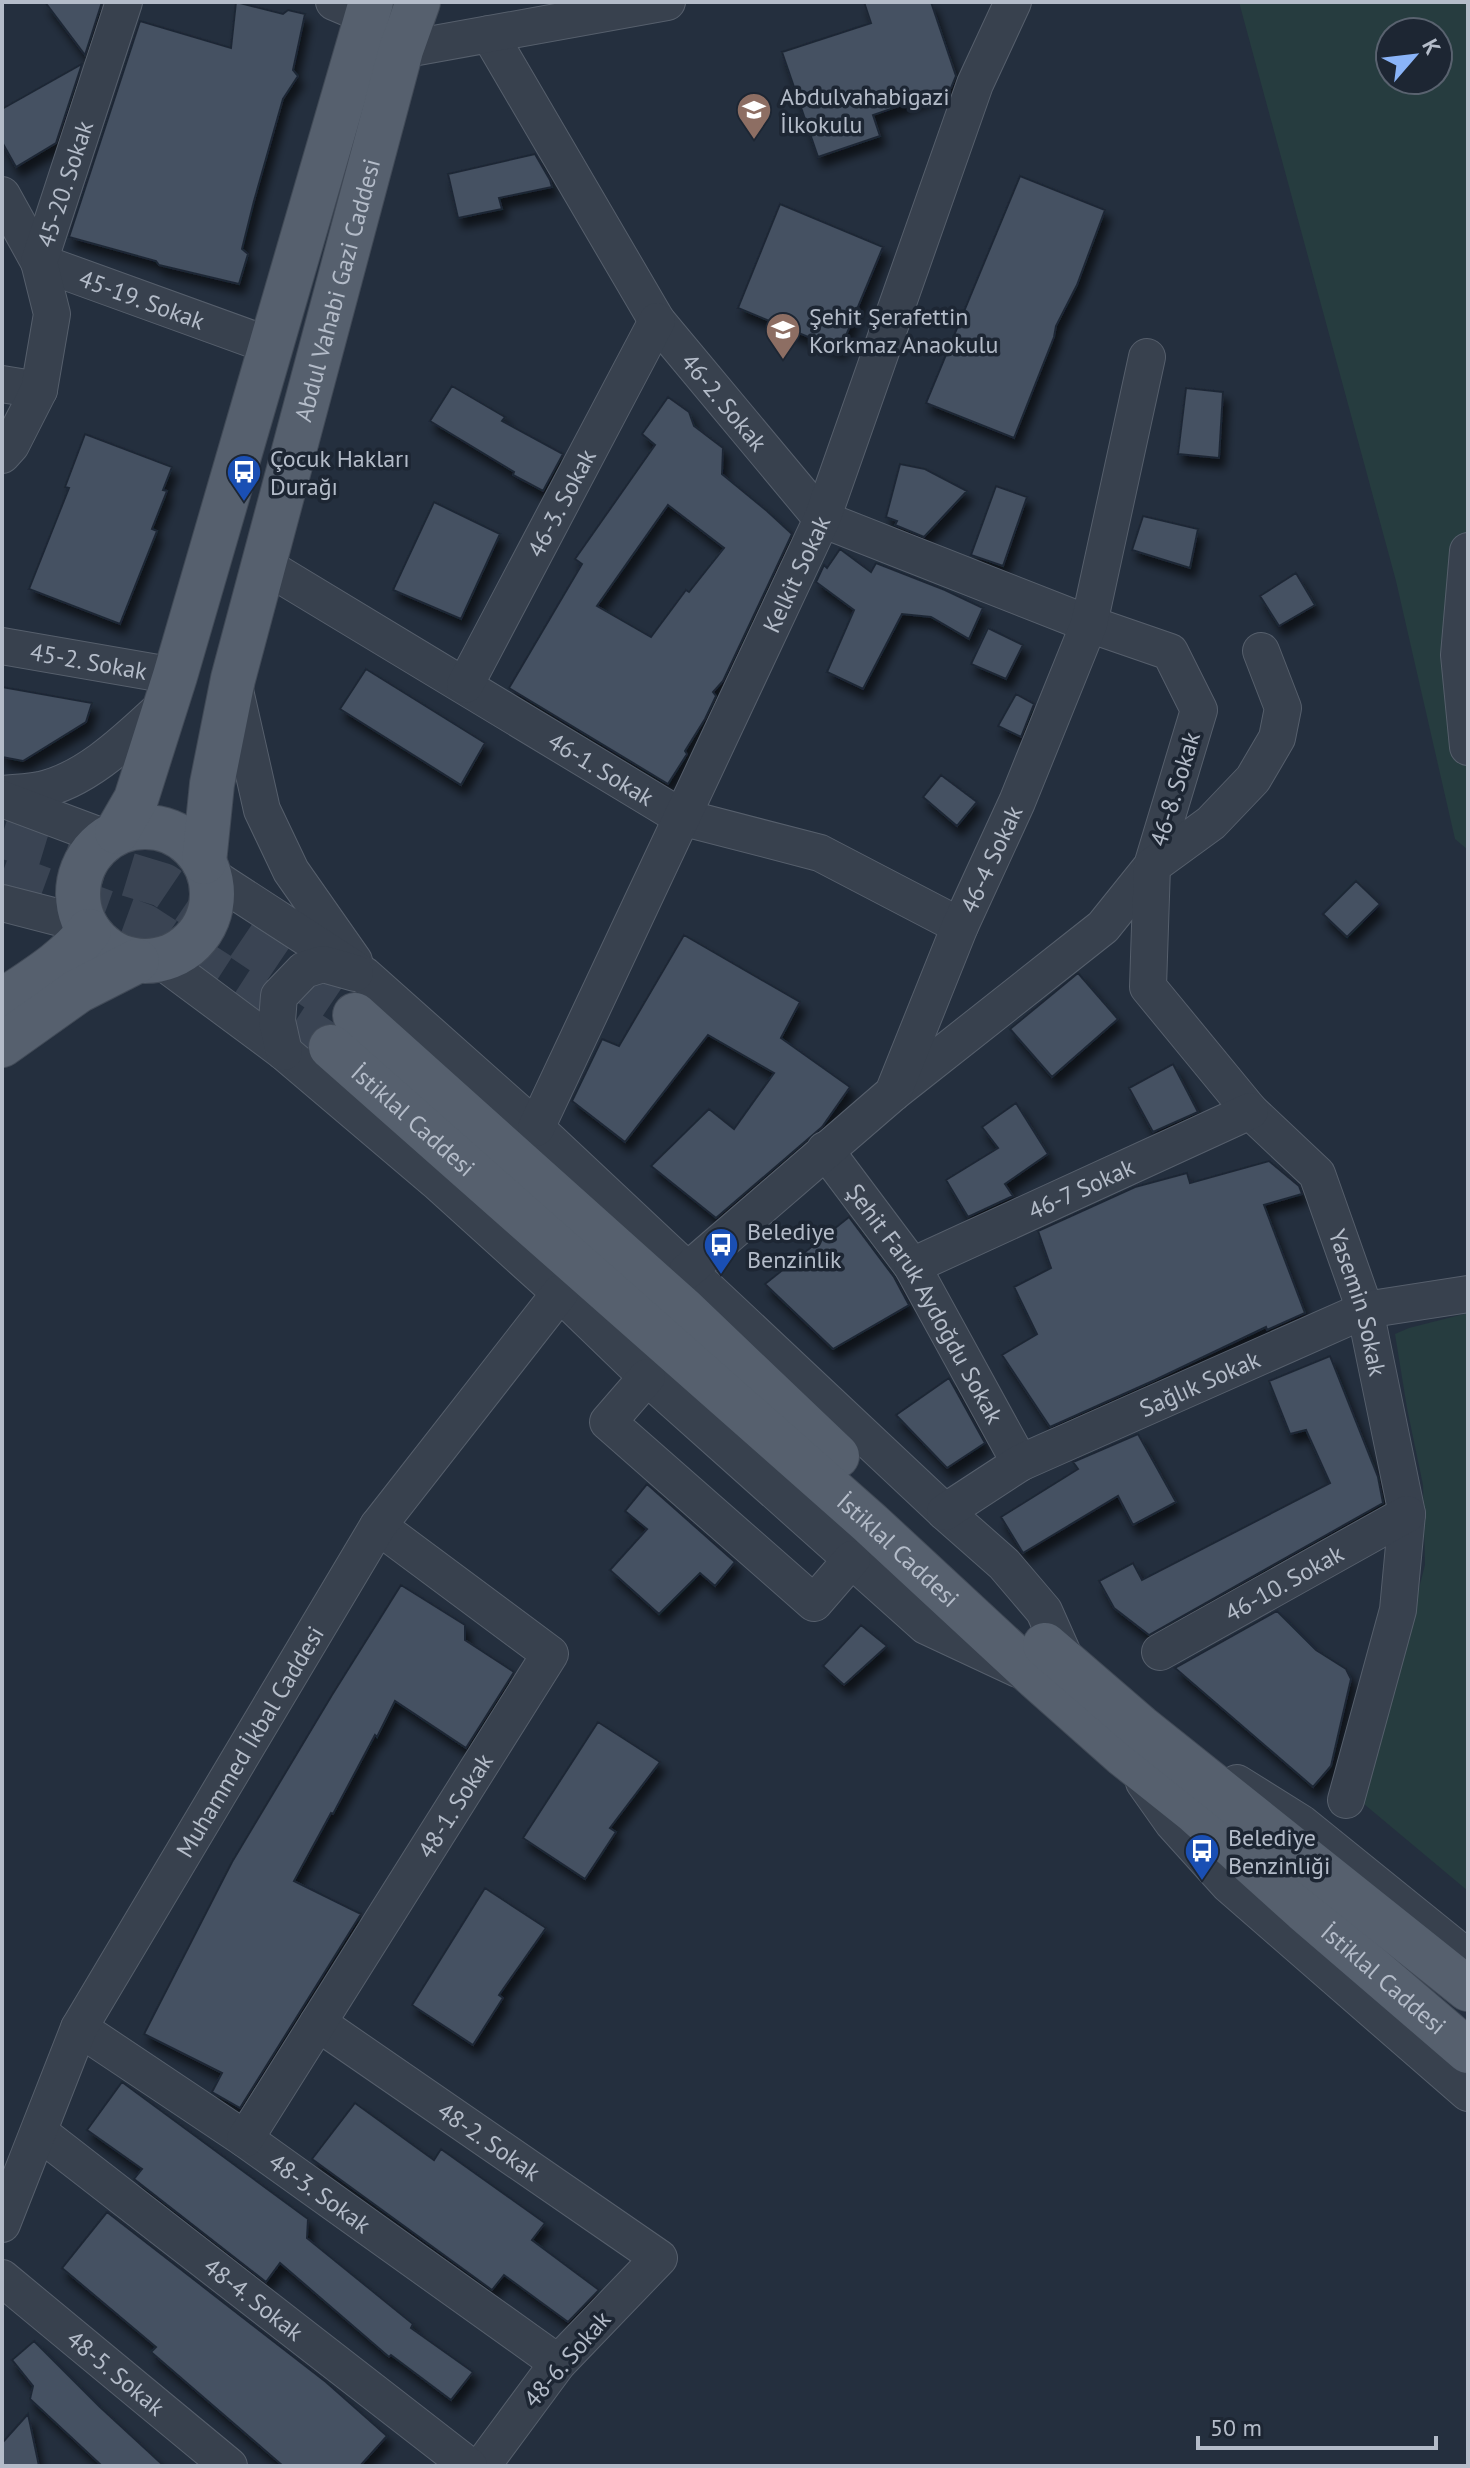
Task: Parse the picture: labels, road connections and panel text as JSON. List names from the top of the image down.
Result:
{
  "streets": {
    "main road": ["Abdul Vahabi Gazi Caddesi", "İstiklal Caddesi"],
    "street": [
      "45-20. Sokak",
      "45-19. Sokak",
      "46-2. Sokak",
      "46-3. Sokak",
      "Kelkit Sokak",
      "45-2. Sokak",
      "46-1. Sokak",
      "46-8. Sokak",
      "46-4 Sokak",
      "46-7 Sokak",
      "Yasemin Sokak",
      "Şehit Faruk Aydoğdu Sokak",
      "Sağlık Sokak",
      "46-10. Sokak",
      "Muhammed İkbal Caddesi",
      "48-1. Sokak",
      "48-2. Sokak",
      "48-3. Sokak",
      "48-4. Sokak",
      "48-6. Sokak",
      "48-5. Sokak"
    ]
  },
  "crossings": [
    ["45-20. Sokak", "45-19. Sokak"],
    ["Abdul Vahabi Gazi Caddesi", "45-19. Sokak"],
    ["Abdul Vahabi Gazi Caddesi", "45-2. Sokak"],
    ["Abdul Vahabi Gazi Caddesi", "46-1. Sokak"],
    ["46-2. Sokak", "46-3. Sokak"],
    ["46-2. Sokak", "Kelkit Sokak"],
    ["46-2. Sokak", "46-8. Sokak"],
    ["46-2. Sokak", "46-4 Sokak"],
    ["46-3. Sokak", "46-1. Sokak"],
    ["Kelkit Sokak", "46-1. Sokak"],
    ["46-1. Sokak", "46-4 Sokak"],
    ["46-8. Sokak", "46-4 Sokak"],
    ["46-8. Sokak", "Yasemin Sokak"],
    ["46-4 Sokak", "Şehit Faruk Aydoğdu Sokak"],
    ["46-7 Sokak", "Yasemin Sokak"],
    ["46-7 Sokak", "Şehit Faruk Aydoğdu Sokak"],
    ["Yasemin Sokak", "Sağlık Sokak"],
    ["Yasemin Sokak", "46-10. Sokak"],
    ["Şehit Faruk Aydoğdu Sokak", "Sağlık Sokak"],
    ["Muhammed İkbal Caddesi", "48-1. Sokak"],
    ["Muhammed İkbal Caddesi", "48-3. Sokak"],
    ["Muhammed İkbal Caddesi", "48-4. Sokak"],
    ["48-1. Sokak", "48-2. Sokak"],
    ["48-1. Sokak", "48-3. Sokak"],
    ["48-2. Sokak", "48-6. Sokak"],
    ["48-3. Sokak", "48-6. Sokak"]
  ],
  "places": {
    "school or university": ["Abdulvahabigazi İlkokulu", "Şehit Şerafettin Korkmaz Anaokulu"],
    "bus stop": ["Çocuk Hakları Durağı", "Belediye Benzinlik", "Belediye Benzinliği"]
  },
  "scale_bar": "50 m",
  "north": "top right"
}
